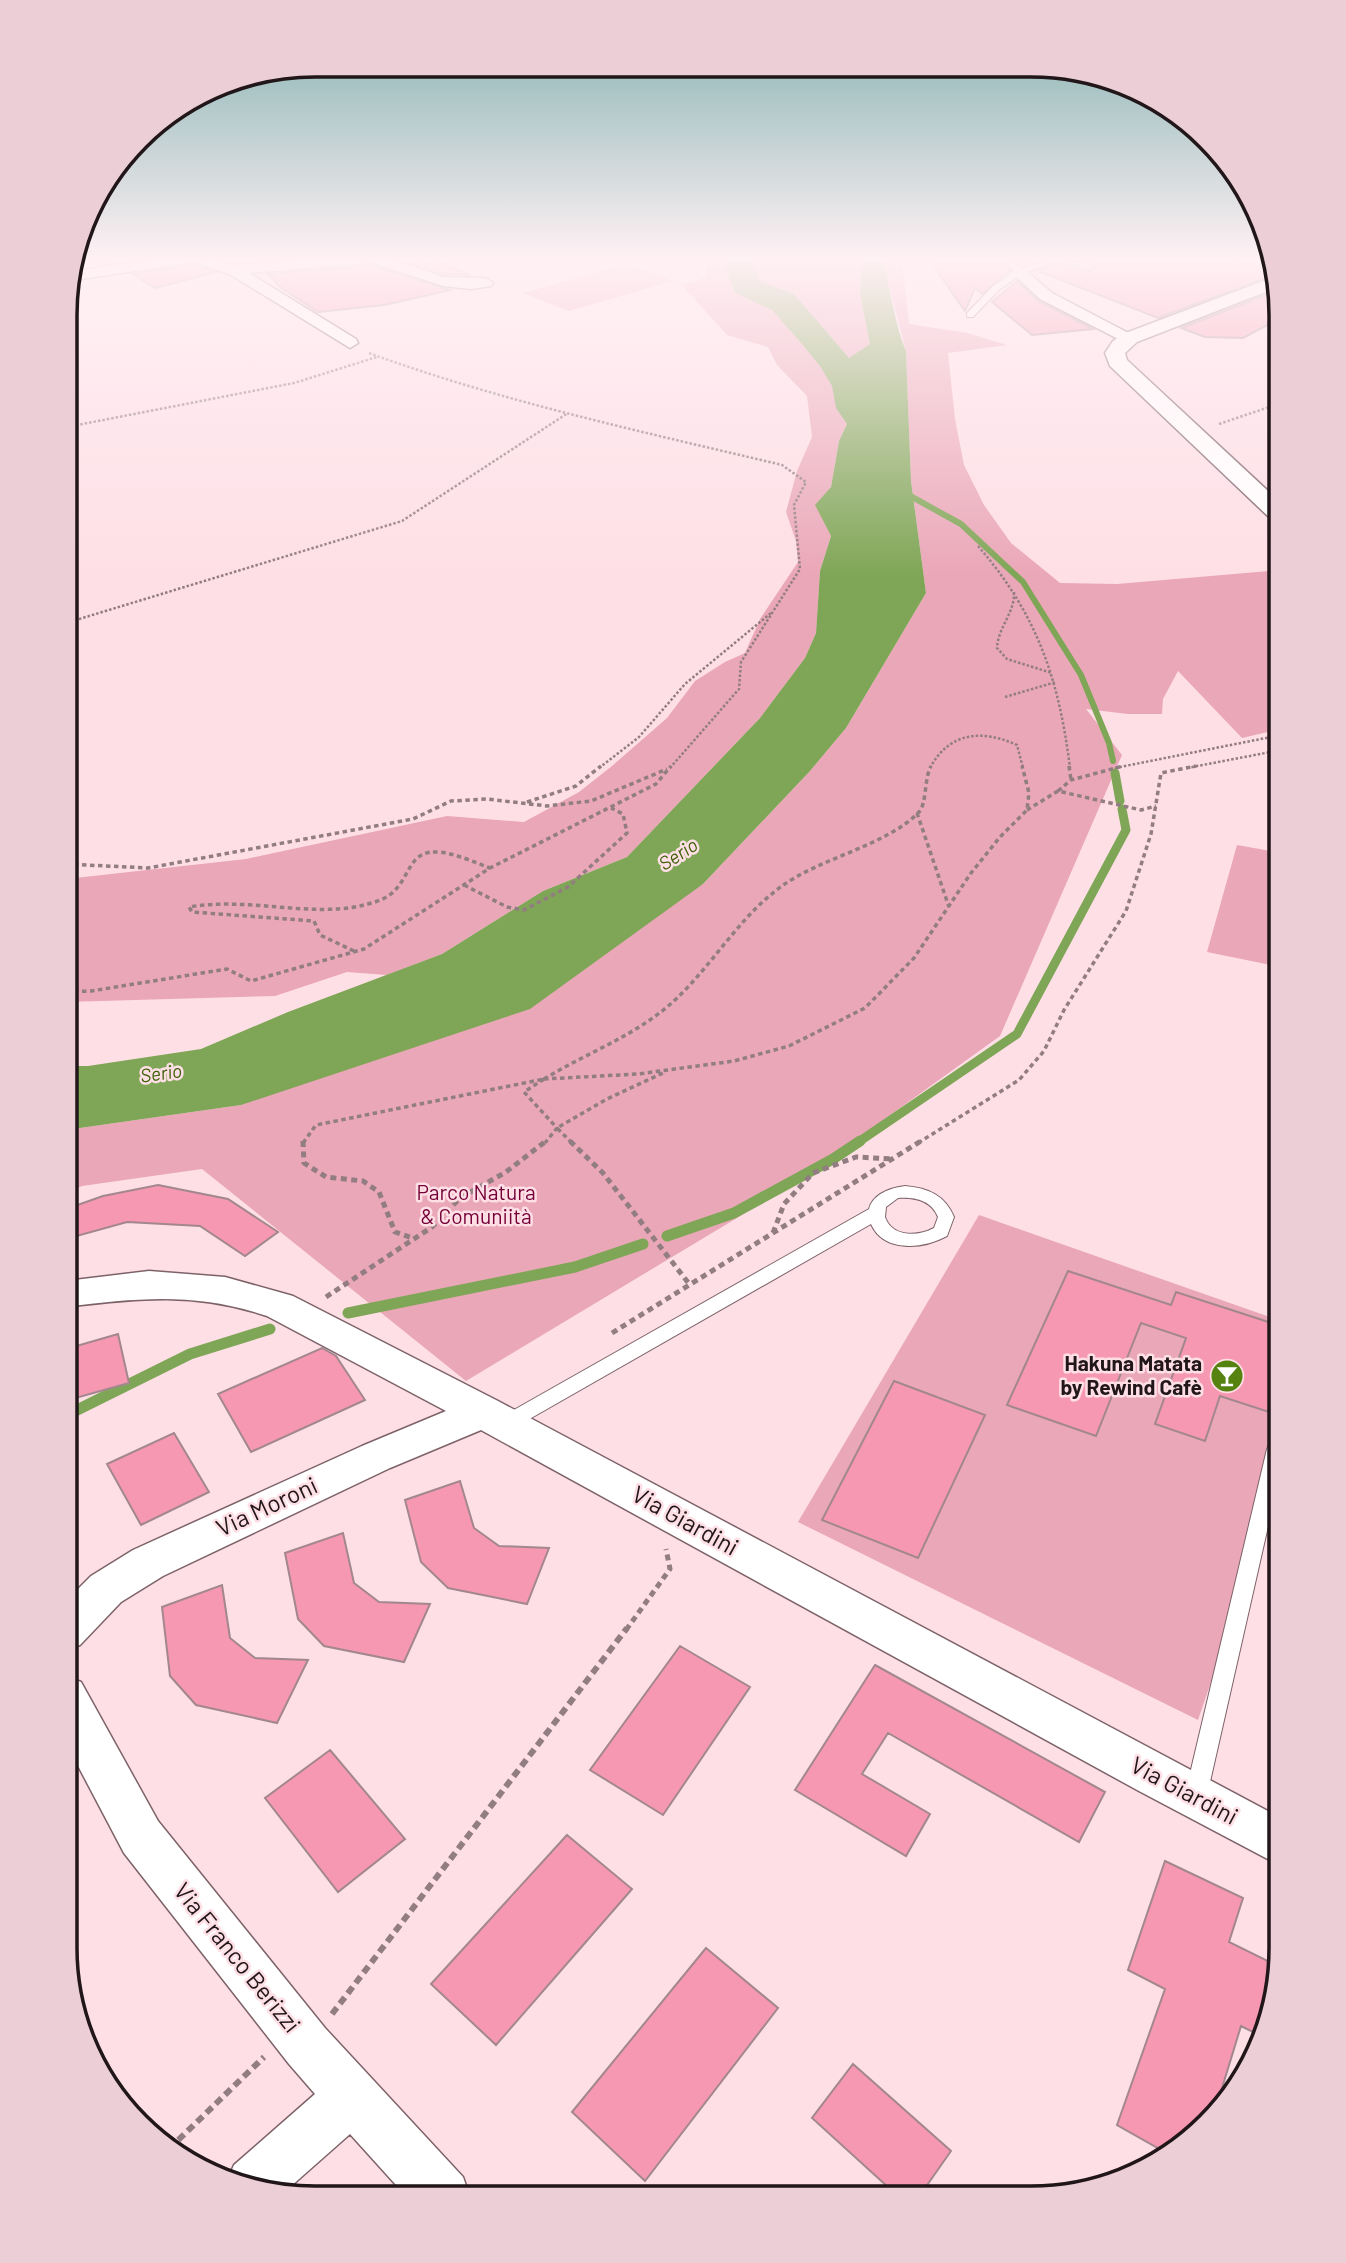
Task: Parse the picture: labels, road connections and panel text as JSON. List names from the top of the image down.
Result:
{
  "streets": {
    "street": ["Via Moroni", "Via Giardini", "Via Franco Berizzi"]
  },
  "crossings": [
    ["Via Moroni", "Via Giardini"]
  ],
  "water": ["Serio"],
  "parks": ["Parco Natura & Comuniità"],
  "places": {
    "bar": ["Hakuna Matata by Rewind Cafè"]
  }
}
